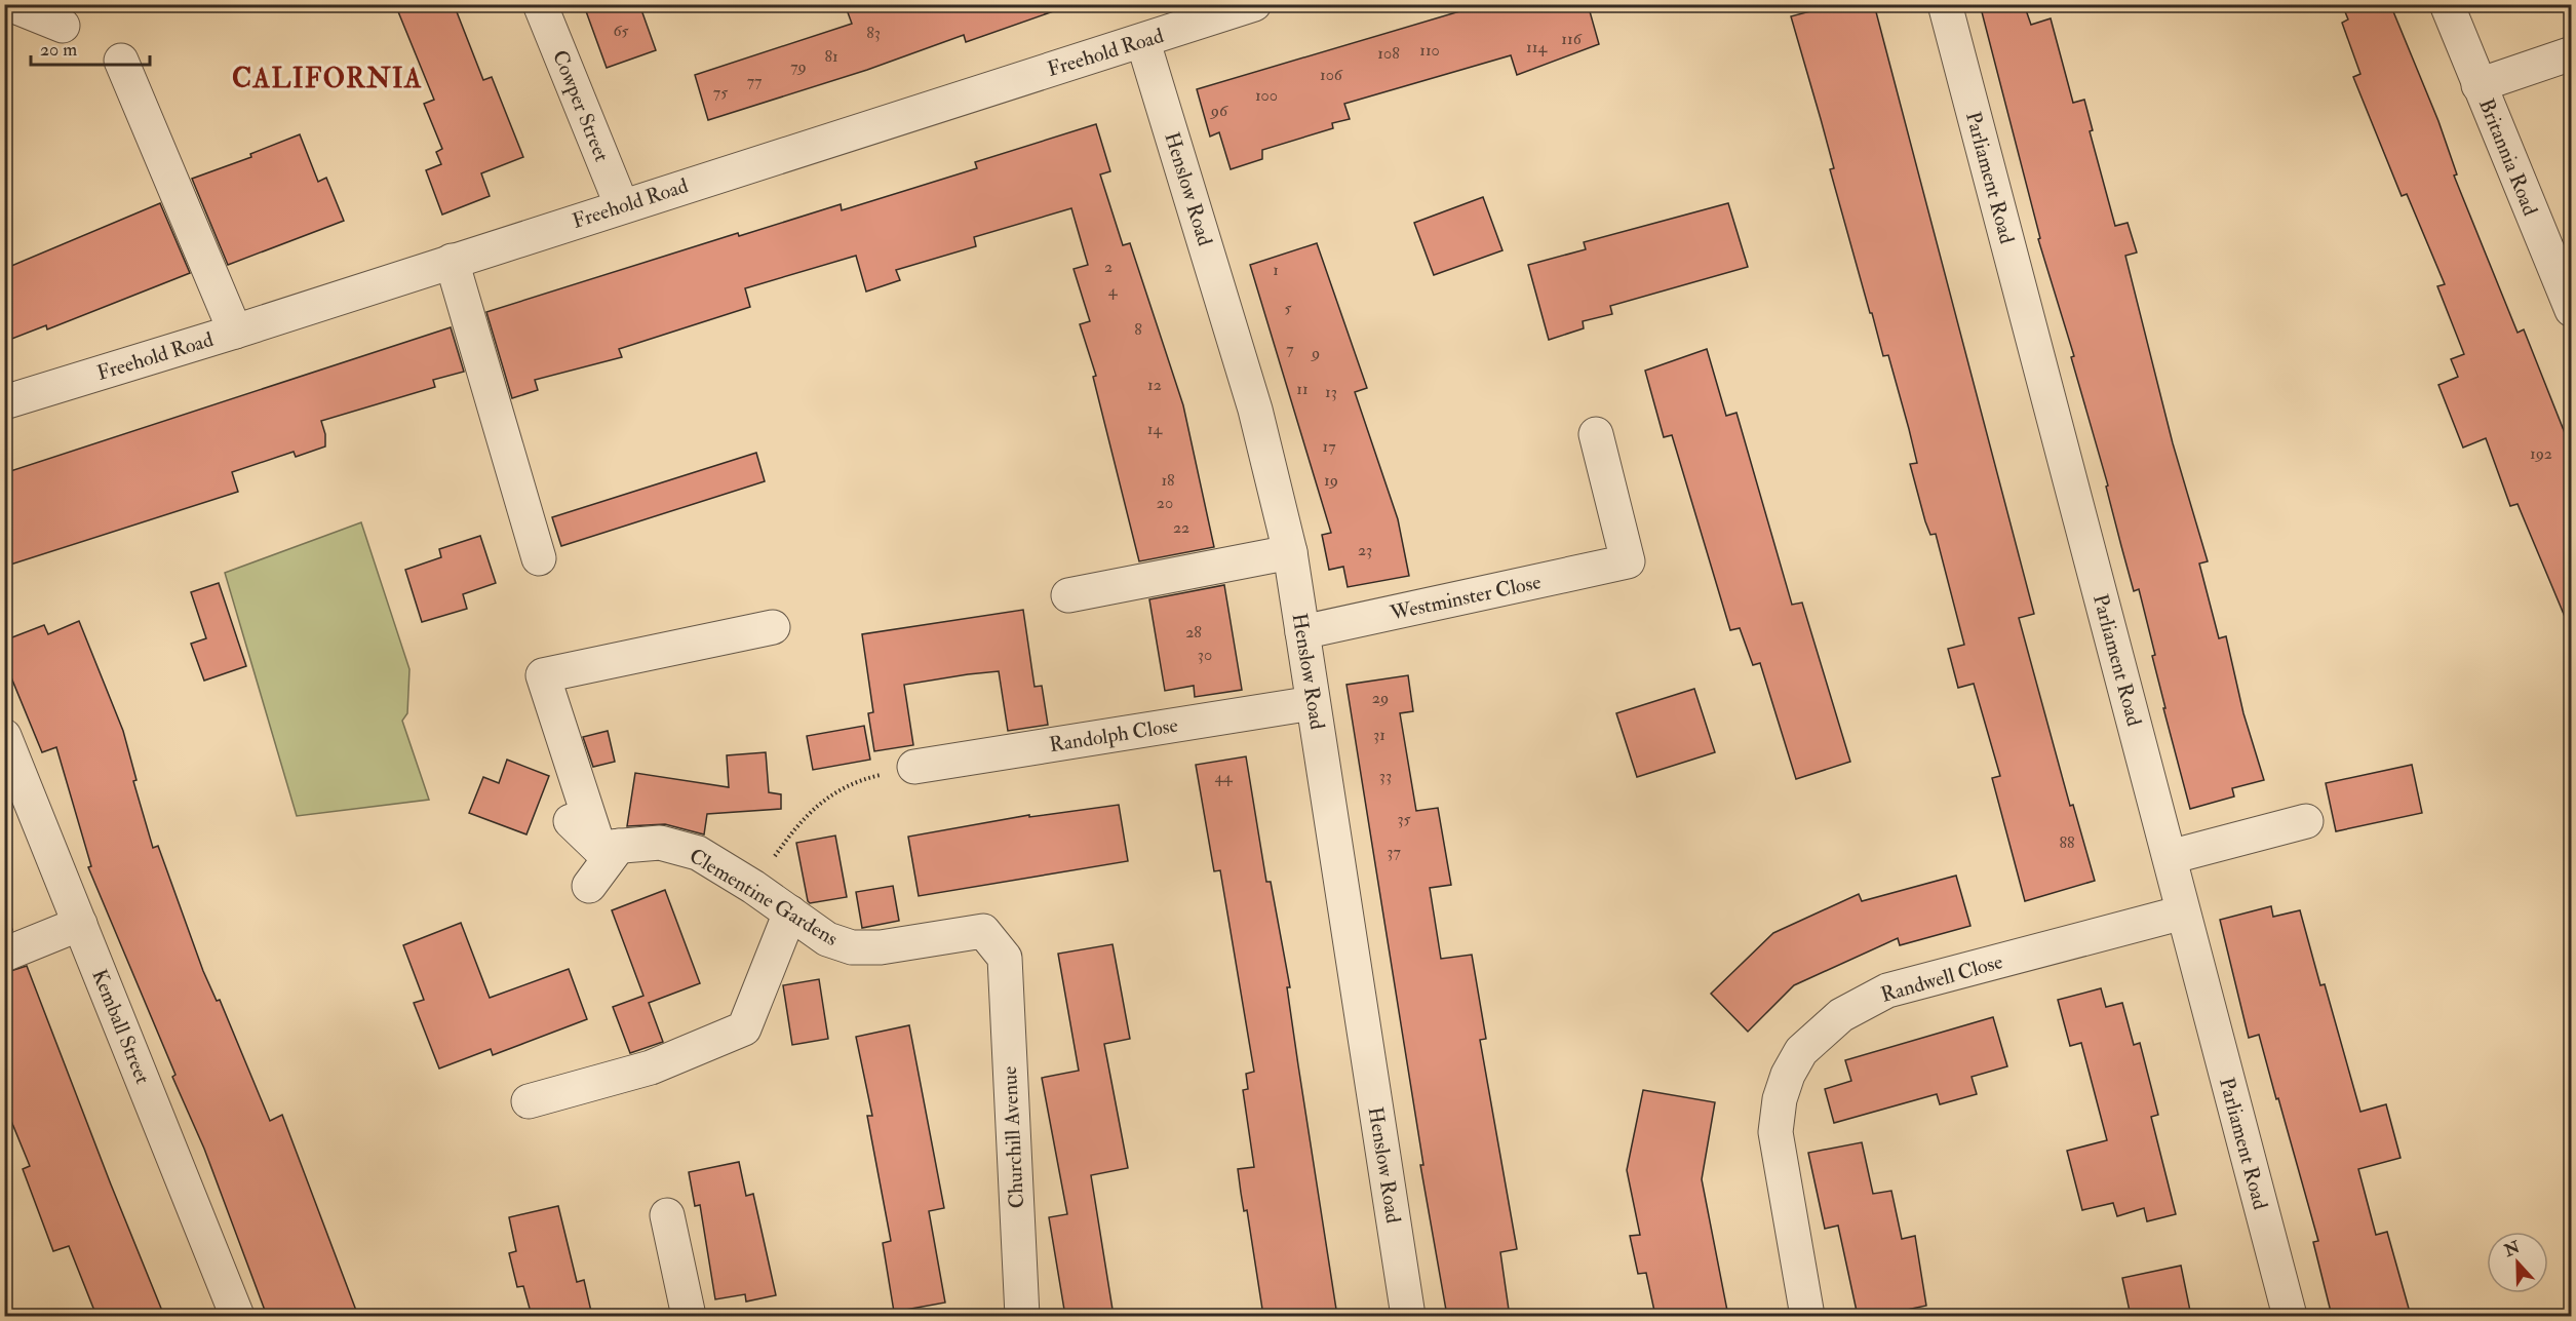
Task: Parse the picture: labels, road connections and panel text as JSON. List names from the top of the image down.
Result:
{
  "streets": {
    "street": [
      "Freehold Road",
      "Cowper Street",
      "Britannia Road",
      "Parliament Road",
      "Henslow Road",
      "Westminster Close",
      "Randolph Close",
      "Clementine Gardens",
      "Randwell Close",
      "Kemball Street",
      "Churchill Avenue"
    ]
  },
  "crossings": [
    ["Freehold Road", "Cowper Street"],
    ["Freehold Road", "Henslow Road"],
    ["Parliament Road", "Randwell Close"],
    ["Henslow Road", "Westminster Close"],
    ["Henslow Road", "Randolph Close"],
    ["Clementine Gardens", "Churchill Avenue"]
  ],
  "districts": ["CALIFORNIA"],
  "house_numbers": [
    "65",
    "83",
    "116",
    "114",
    "110",
    "108",
    "81",
    "79",
    "106",
    "77",
    "75",
    "100",
    "96",
    "2",
    "1",
    "4",
    "5",
    "8",
    "7",
    "9",
    "12",
    "11",
    "13",
    "14",
    "17",
    "192",
    "18",
    "19",
    "20",
    "22",
    "23",
    "28",
    "30",
    "29",
    "31",
    "33",
    "44",
    "35",
    "88",
    "37"
  ],
  "scale_bar": "20 m",
  "north": "top"
}
